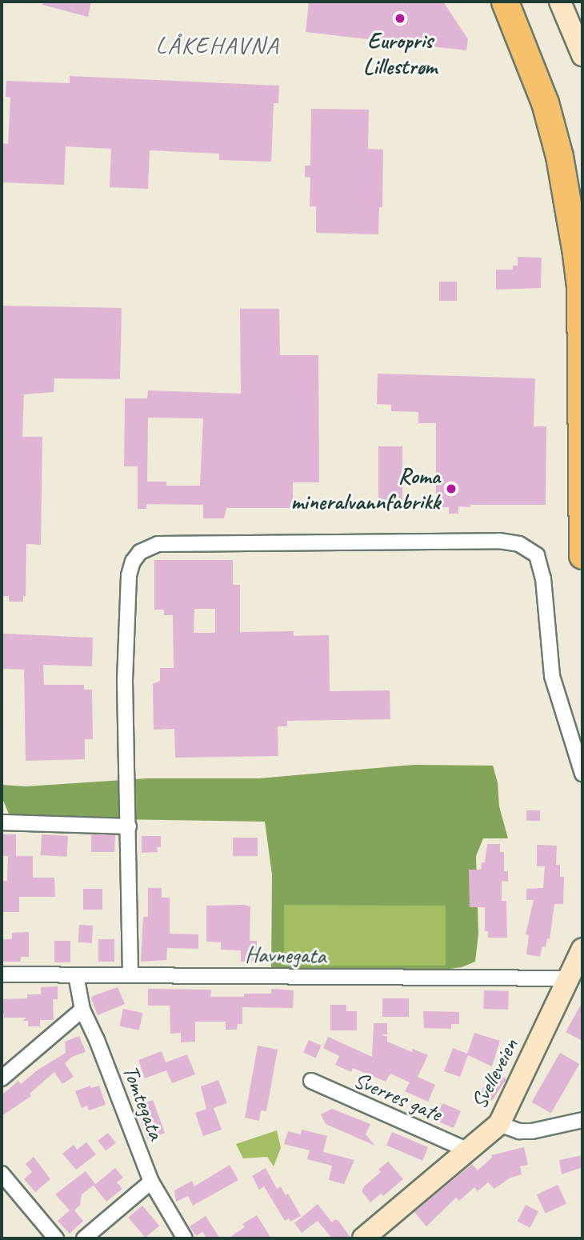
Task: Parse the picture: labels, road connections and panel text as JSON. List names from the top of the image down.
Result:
{
  "streets": {
    "street": [
      "Havnegata",
      "Svelleveien",
      "Sverres gate",
      "Tomtegata"
    ]
  },
  "crossings": [
    ["Havnegata", "Svelleveien"],
    ["Havnegata", "Tomtegata"],
    ["Svelleveien", "Sverres gate"]
  ],
  "districts": ["LÅKEHAVNA"],
  "places": ["Europris Lillestrøm", "Roma mineralvannfabrikk"]
}
